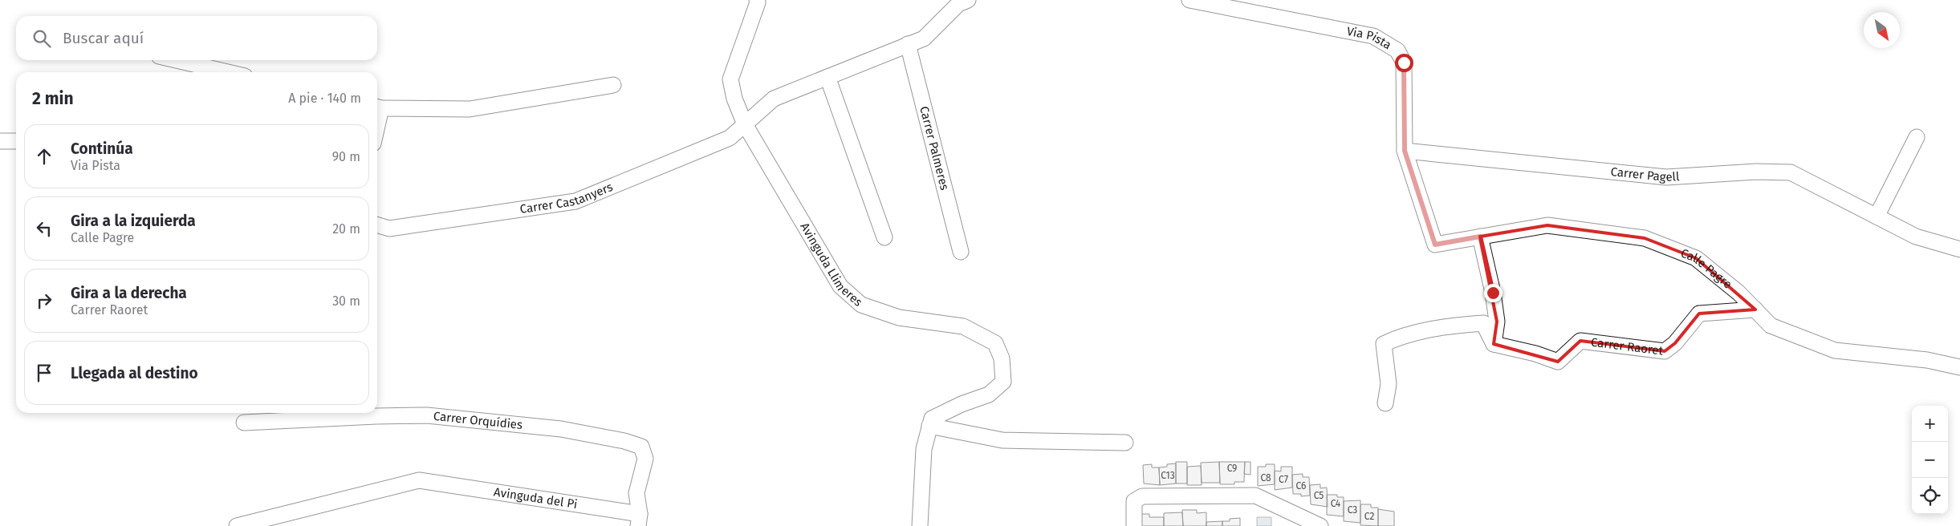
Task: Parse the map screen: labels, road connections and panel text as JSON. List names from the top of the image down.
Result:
{
  "streets": {
    "street": [
      "Via Pista",
      "Carrer Palmeres",
      "Carrer Pagell",
      "Carrer Castanyers",
      "Avinguda Llimeres",
      "Calle Pagre",
      "Carrer Raoret",
      "Carrer Orquídies",
      "Avinguda del Pi"
    ]
  },
  "crossings": [
    ["Via Pista", "Carrer Pagell"],
    ["Via Pista", "Calle Pagre"],
    ["Carrer Castanyers", "Avinguda Llimeres"],
    ["Calle Pagre", "Carrer Raoret"],
    ["Carrer Orquídies", "Avinguda del Pi"]
  ],
  "house_numbers": [
    "C9",
    "C13",
    "C8",
    "C7",
    "C6",
    "C5",
    "C4",
    "C3",
    "C2"
  ],
  "north": "bottom right",
  "page": {
    "search": "Buscar aquí",
    "heading": ["2 min", "A pie · 140 m"],
    "list": [
      ["Continúa", "Via Pista", "90 m"],
      ["Gira a la izquierda", "Calle Pagre", "20 m"],
      ["Gira a la derecha", "Carrer Raoret", "30 m"],
      "Llegada al destino"
    ],
    "map_buttons": ["+", "−"]
  }
}
